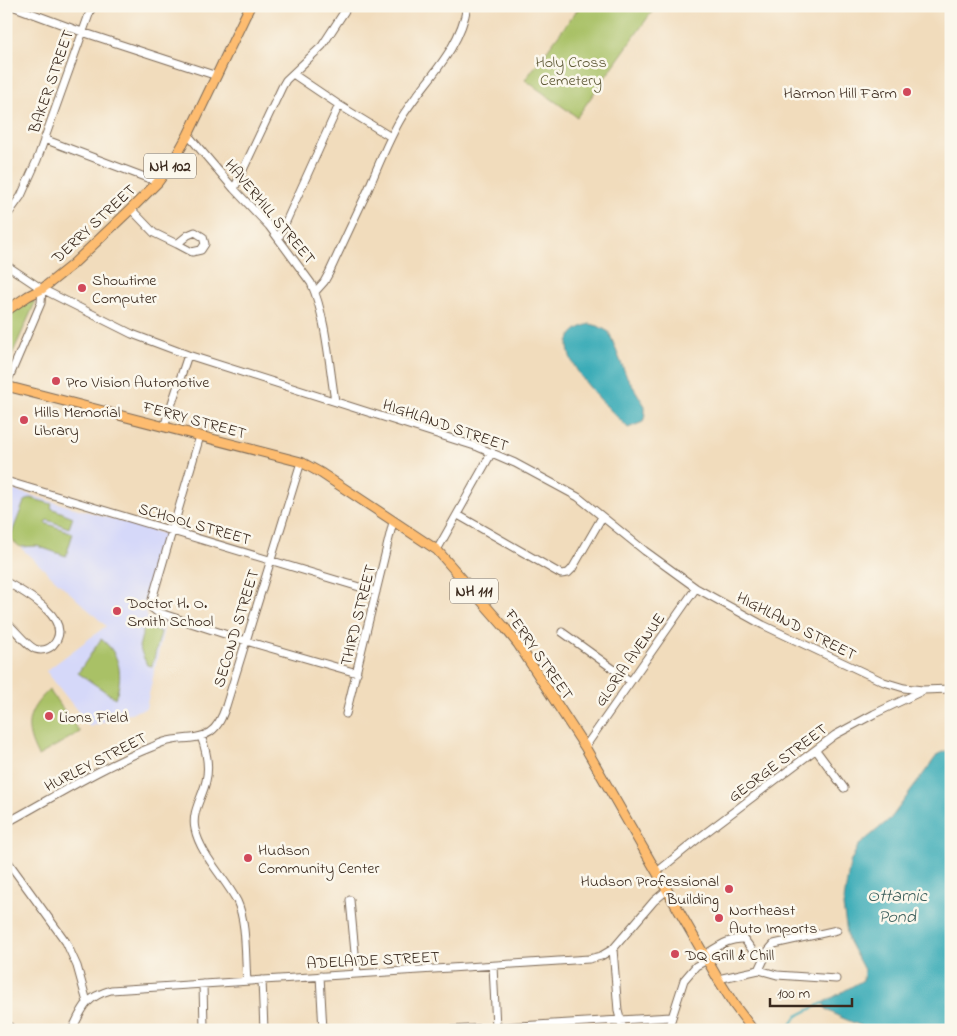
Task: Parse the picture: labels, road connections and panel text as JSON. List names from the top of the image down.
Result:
{
  "streets": {
    "main road": [
      "NH 102",
      "DERRY STREET",
      "FERRY STREET",
      "NH 111"
    ],
    "street": [
      "BAKER STREET",
      "HAVERHILL STREET",
      "HIGHLAND STREET",
      "SCHOOL STREET",
      "THIRD STREET",
      "SECOND STREET",
      "GLORIA AVENUE",
      "HURLEY STREET",
      "GEORGE STREET",
      "ADELAIDE STREET"
    ]
  },
  "crossings": [
    ["HAVERHILL STREET", "DERRY STREET"],
    ["HAVERHILL STREET", "HIGHLAND STREET"],
    ["DERRY STREET", "HIGHLAND STREET"],
    ["FERRY STREET", "THIRD STREET"],
    ["FERRY STREET", "SECOND STREET"],
    ["FERRY STREET", "GLORIA AVENUE"],
    ["FERRY STREET", "GEORGE STREET"],
    ["FERRY STREET", "ADELAIDE STREET"],
    ["HIGHLAND STREET", "GLORIA AVENUE"],
    ["HIGHLAND STREET", "GEORGE STREET"],
    ["SCHOOL STREET", "THIRD STREET"],
    ["SCHOOL STREET", "SECOND STREET"],
    ["SECOND STREET", "HURLEY STREET"]
  ],
  "water": ["Ottarnic Pond"],
  "parks": ["Holy Cross Cemetery"],
  "places": [
    "Harmon Hill Farm",
    "Showtime Computer",
    "Pro Vision Automotive",
    "Hills Memorial Library",
    "Doctor H. O. Smith School",
    "Lions Field",
    "Hudson Community Center",
    "Hudson Professional Building",
    "Northeast Auto Imports",
    "DQ Grill & Chill"
  ],
  "scale_bar": "100 m"
}
